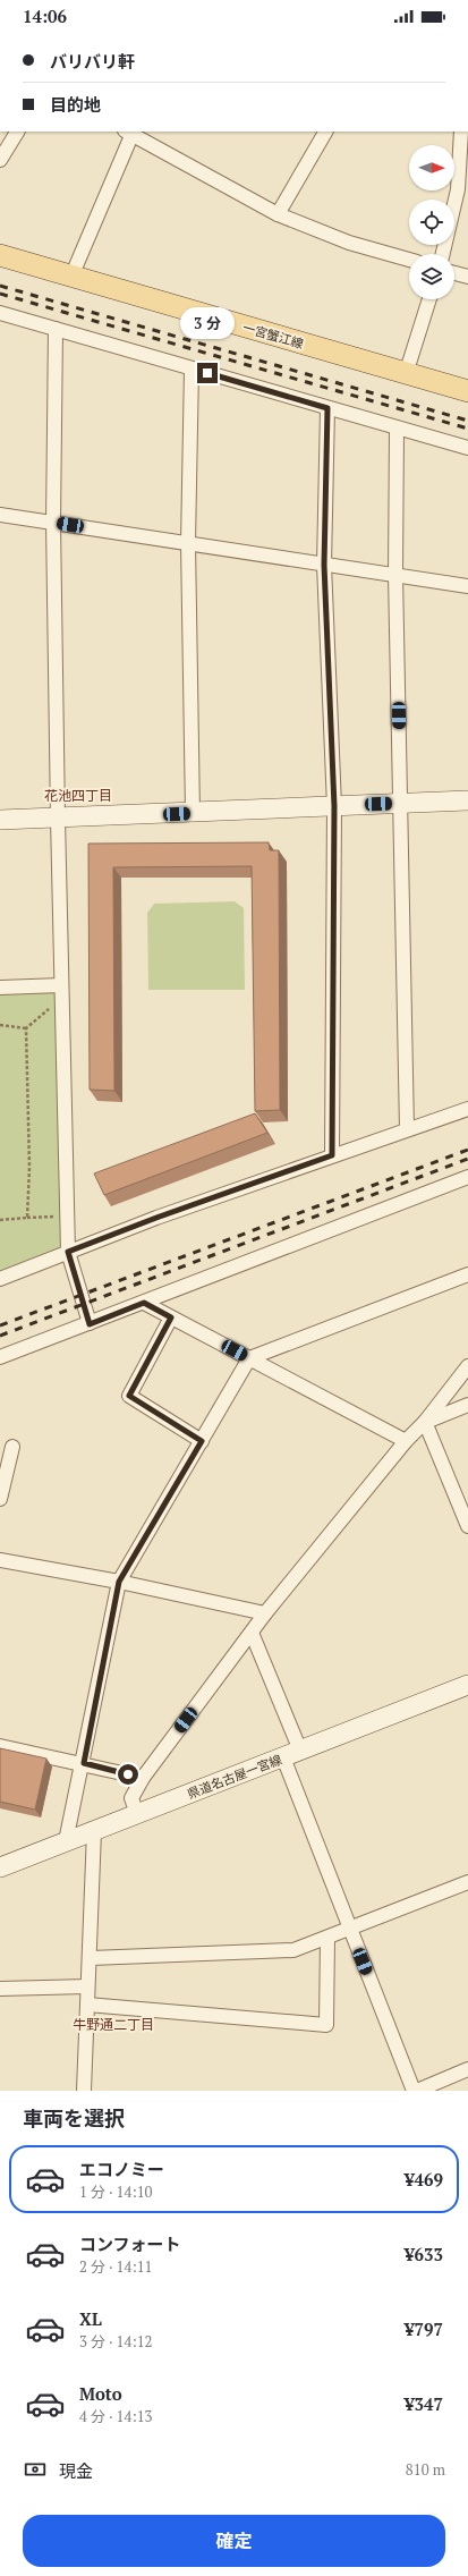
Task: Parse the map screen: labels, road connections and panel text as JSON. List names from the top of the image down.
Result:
{
  "streets": {
    "main road": ["一宮蟹江線", "県道名古屋一宮線"]
  },
  "districts": ["花池四丁目", "牛野通二丁目"],
  "north": "right",
  "page": {
    "status": "14:06",
    "banner": ["バリバリ軒", "目的地"],
    "bubble": "3 分",
    "heading": "車両を選択",
    "list": [
      {
        "name": "エコノミー",
        "note": "1 分 · 14:10",
        "value": "¥469"
      },
      {
        "name": "コンフォート",
        "note": "2 分 · 14:11",
        "value": "¥633"
      },
      {
        "name": "XL",
        "note": "3 分 · 14:12",
        "value": "¥797"
      },
      {
        "name": "Moto",
        "note": "4 分 · 14:13",
        "value": "¥347"
      }
    ],
    "pay": ["現金", "810 m"],
    "buttons": "確定"
  }
}
